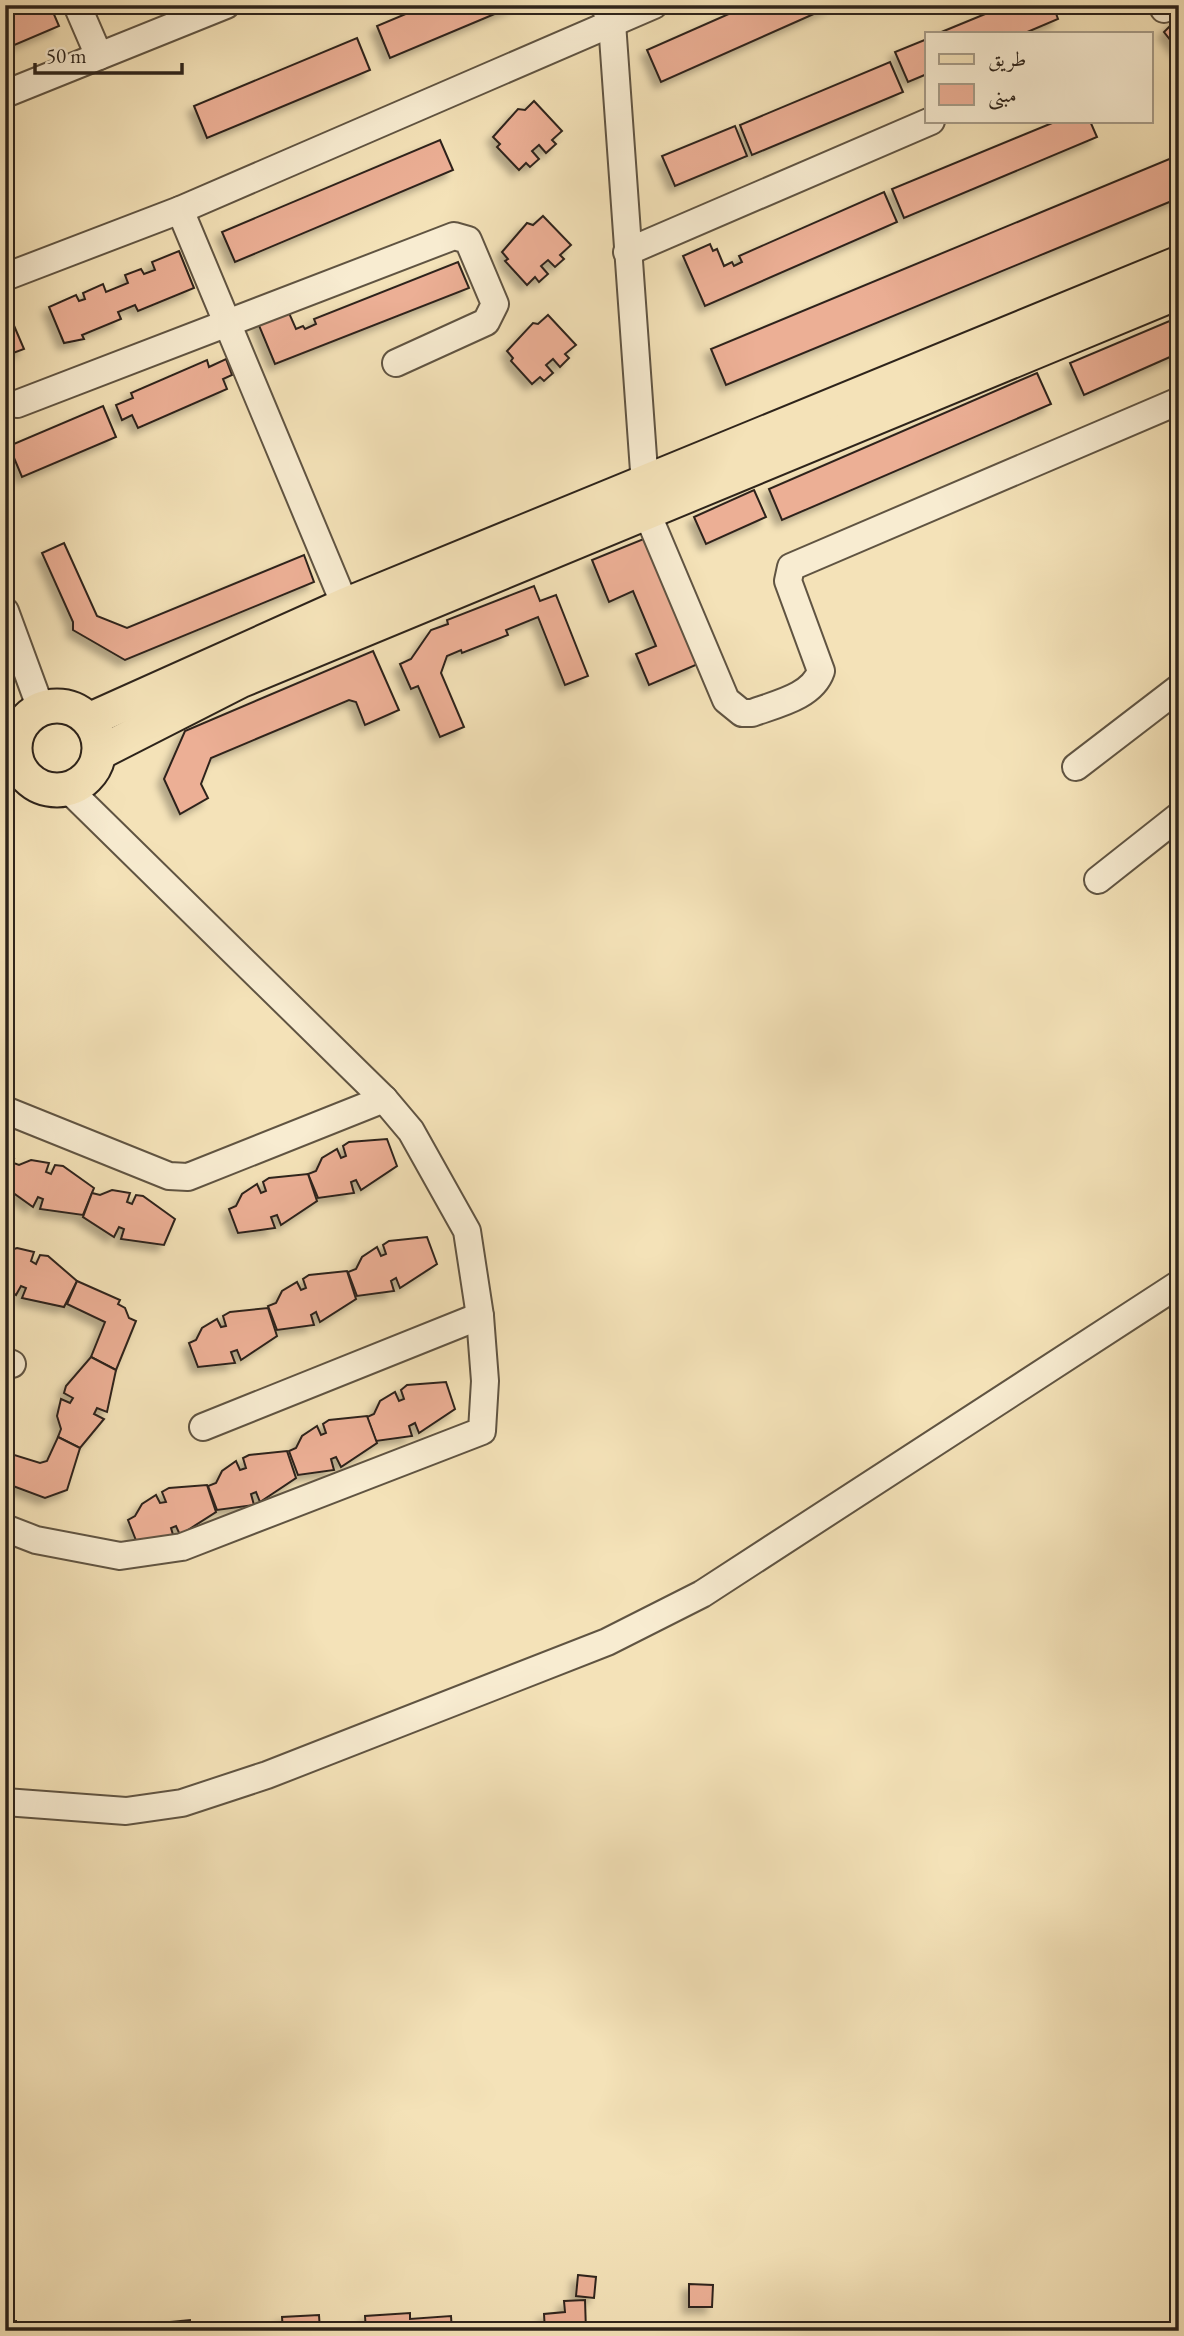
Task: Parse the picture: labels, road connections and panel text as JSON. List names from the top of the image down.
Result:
{
  "legend": ["طريق", "مبنى"],
  "scale_bar": "50 m"
}
